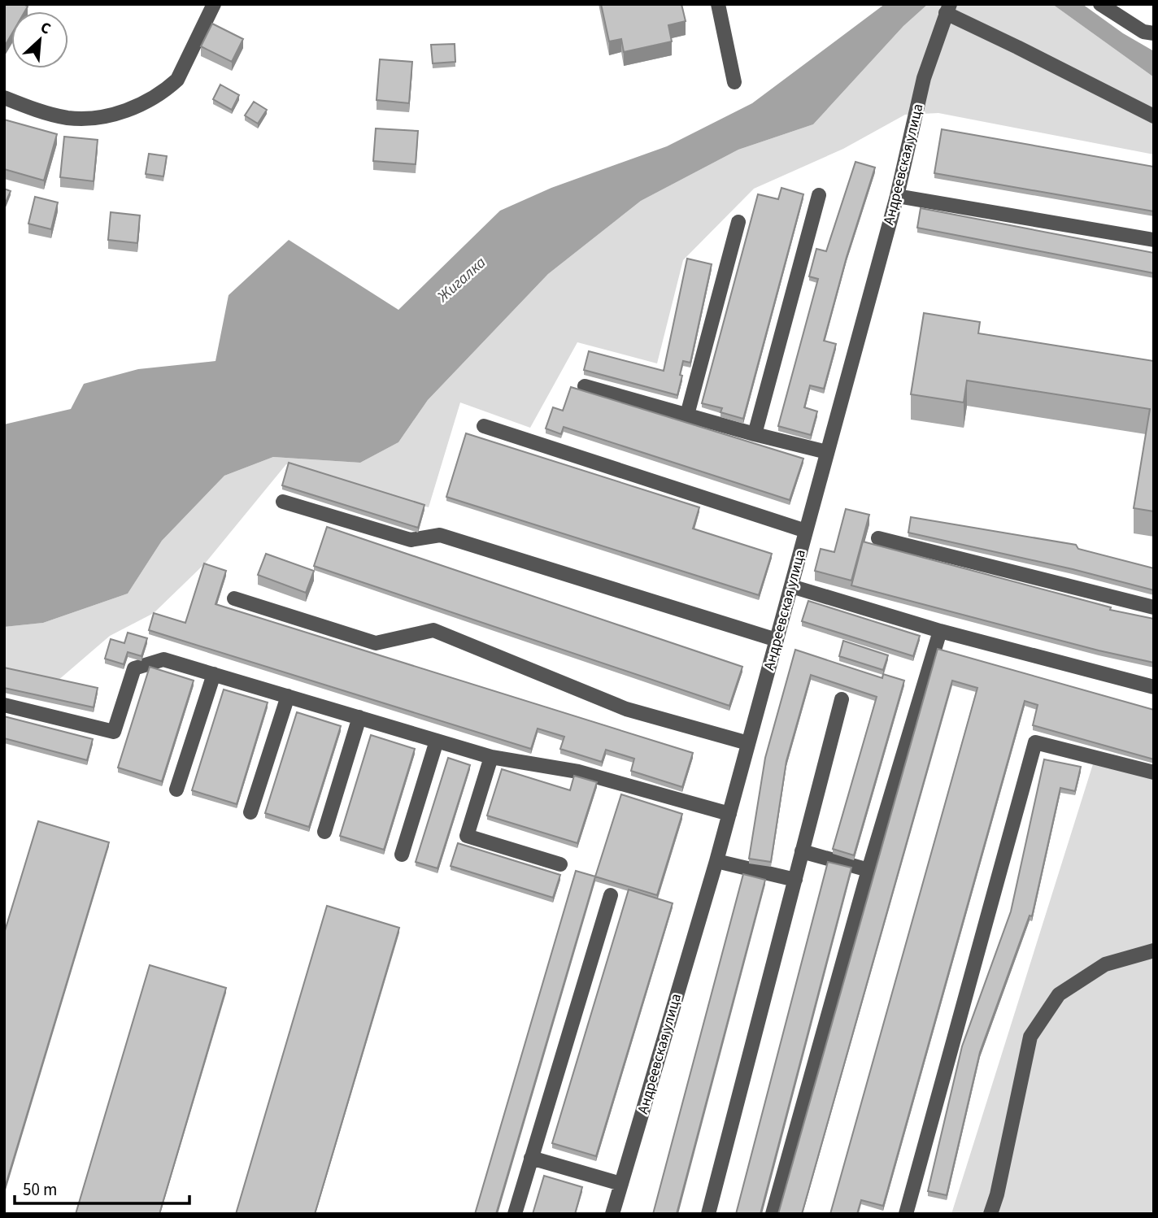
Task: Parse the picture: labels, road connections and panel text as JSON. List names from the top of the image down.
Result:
{
  "streets": {
    "street": ["Андреевская улица"]
  },
  "water": ["Жигалка"],
  "scale_bar": "50 m",
  "north": "top right"
}
